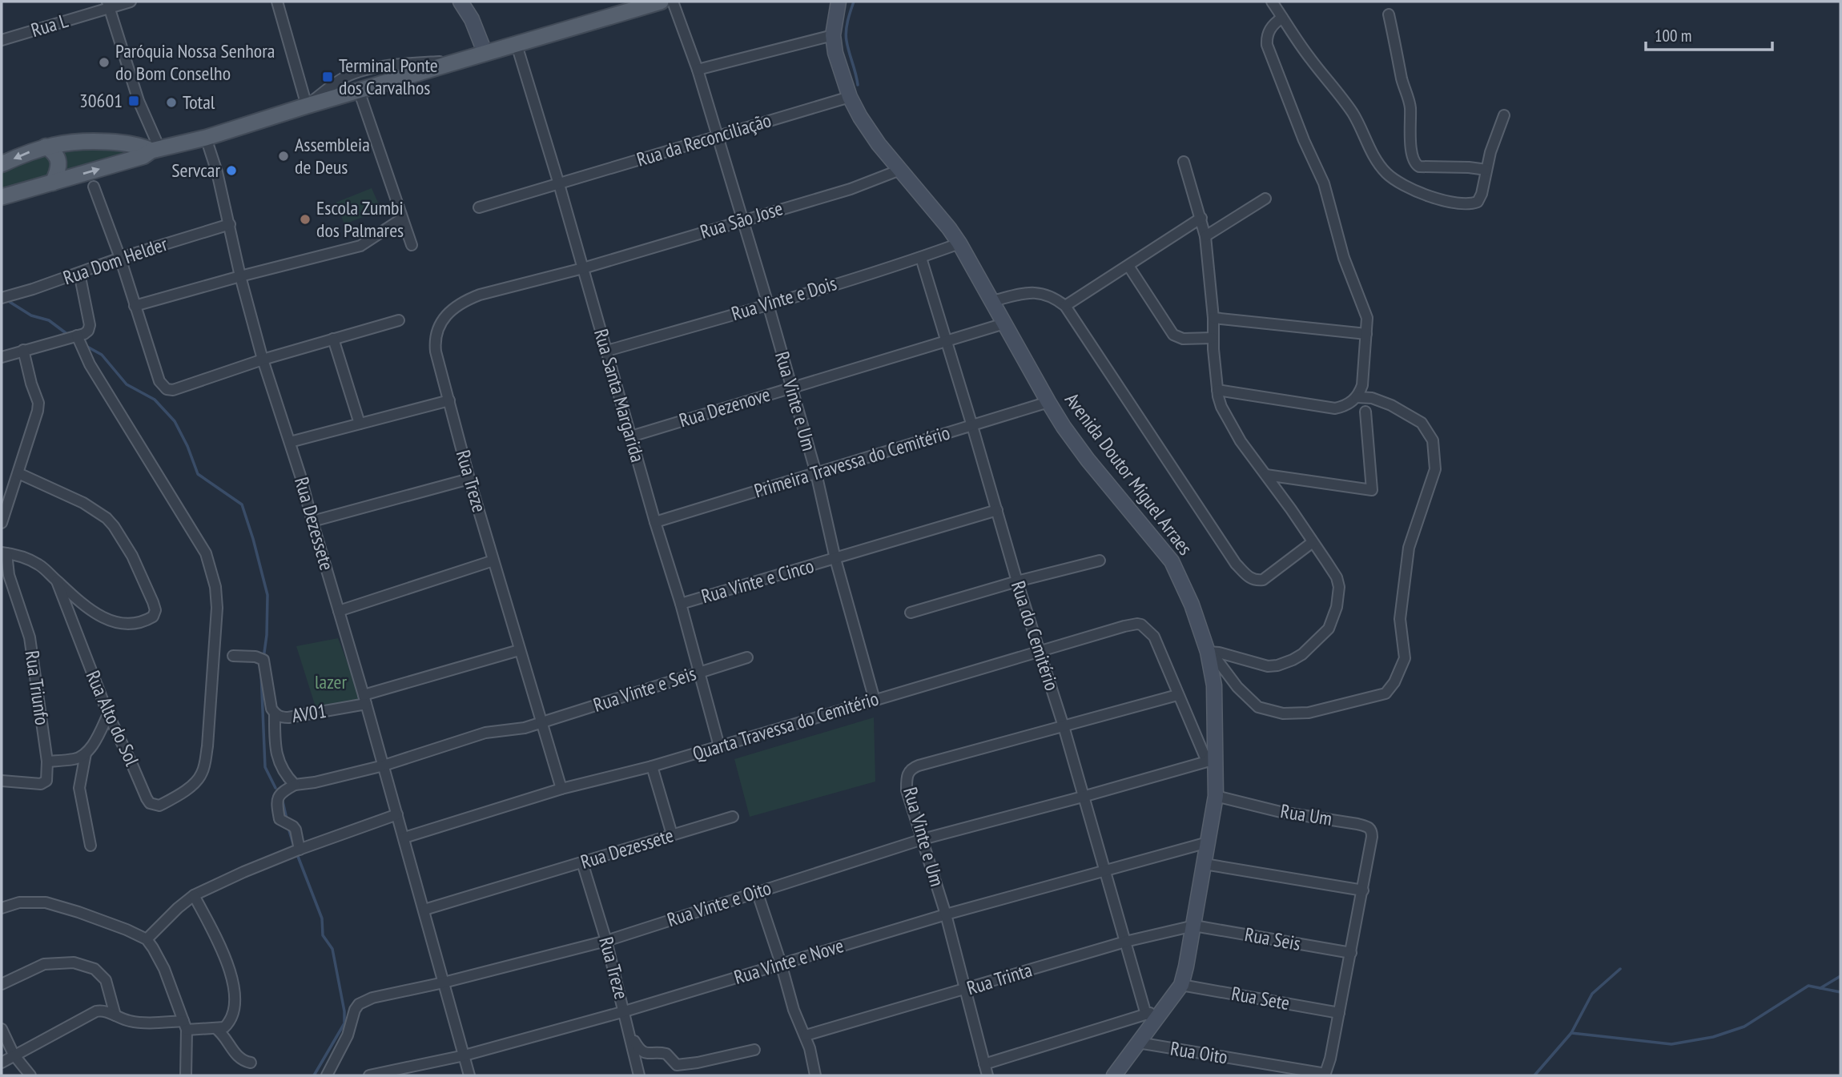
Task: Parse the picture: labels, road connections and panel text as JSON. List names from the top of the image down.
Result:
{
  "streets": {
    "main road": ["Avenida Doutor Miguel Arraes"],
    "street": [
      "Rua L",
      "Rua da Reconciliação",
      "Rua São Jose",
      "Rua Dom Helder",
      "Rua Vinte e Dois",
      "Rua Santa Margarida",
      "Rua Vinte e Um",
      "Rua Dezenove",
      "Primeira Travessa do Cemitério",
      "Rua Treze",
      "Rua Dezessete",
      "Rua Vinte e Cinco",
      "Rua do Cemitério",
      "Rua Triunfo",
      "Rua Vinte e Seis",
      "AV01",
      "Rua Alto do Sol",
      "Quarta Travessa do Cemitério",
      "Rua Um",
      "Rua Vinte e Oito",
      "Rua Seis",
      "Rua Vinte e Nove",
      "Rua Trinta",
      "Rua Sete",
      "Rua Oito"
    ]
  },
  "crossings": [
    ["Rua da Reconciliação", "Rua Santa Margarida"],
    ["Rua da Reconciliação", "Rua Vinte e Um"],
    ["Rua da Reconciliação", "Avenida Doutor Miguel Arraes"],
    ["Rua São Jose", "Rua Santa Margarida"],
    ["Rua São Jose", "Rua Vinte e Um"],
    ["Rua São Jose", "Avenida Doutor Miguel Arraes"],
    ["Rua São Jose", "Rua Treze"],
    ["Rua Dom Helder", "Rua Dezessete"],
    ["Rua Vinte e Dois", "Rua Santa Margarida"],
    ["Rua Vinte e Dois", "Rua Vinte e Um"],
    ["Rua Vinte e Dois", "Avenida Doutor Miguel Arraes"],
    ["Rua Vinte e Dois", "Rua do Cemitério"],
    ["Rua Santa Margarida", "Rua Dezenove"],
    ["Rua Santa Margarida", "Primeira Travessa do Cemitério"],
    ["Rua Santa Margarida", "Rua Treze"],
    ["Rua Santa Margarida", "Rua Vinte e Cinco"],
    ["Rua Santa Margarida", "Rua Vinte e Seis"],
    ["Rua Santa Margarida", "Quarta Travessa do Cemitério"],
    ["Rua Vinte e Um", "Rua Dezenove"],
    ["Rua Vinte e Um", "Primeira Travessa do Cemitério"],
    ["Rua Vinte e Um", "Rua Vinte e Cinco"],
    ["Rua Vinte e Um", "Rua do Cemitério"],
    ["Rua Vinte e Um", "Quarta Travessa do Cemitério"],
    ["Rua Vinte e Um", "Rua Vinte e Oito"],
    ["Rua Vinte e Um", "Rua Vinte e Nove"],
    ["Rua Vinte e Um", "Rua Trinta"],
    ["Rua Dezenove", "Avenida Doutor Miguel Arraes"],
    ["Rua Dezenove", "Rua do Cemitério"],
    ["Primeira Travessa do Cemitério", "Avenida Doutor Miguel Arraes"],
    ["Primeira Travessa do Cemitério", "Rua do Cemitério"],
    ["Avenida Doutor Miguel Arraes", "Rua Um"],
    ["Avenida Doutor Miguel Arraes", "Rua Seis"],
    ["Avenida Doutor Miguel Arraes", "Rua Vinte e Nove"],
    ["Avenida Doutor Miguel Arraes", "Rua Trinta"],
    ["Avenida Doutor Miguel Arraes", "Rua Sete"],
    ["Rua Treze", "Rua Dezessete"],
    ["Rua Treze", "Rua Vinte e Seis"],
    ["Rua Treze", "AV01"],
    ["Rua Treze", "Quarta Travessa do Cemitério"],
    ["Rua Treze", "Rua Vinte e Oito"],
    ["Rua Treze", "Rua Vinte e Nove"],
    ["Rua Dezessete", "Rua Vinte e Seis"],
    ["Rua Dezessete", "AV01"],
    ["Rua Dezessete", "Quarta Travessa do Cemitério"],
    ["Rua Dezessete", "Rua Vinte e Oito"],
    ["Rua Dezessete", "Rua Vinte e Nove"],
    ["Rua Vinte e Cinco", "Rua do Cemitério"],
    ["Rua do Cemitério", "Quarta Travessa do Cemitério"],
    ["Rua do Cemitério", "Rua Vinte e Oito"],
    ["Rua do Cemitério", "Rua Vinte e Nove"],
    ["Rua do Cemitério", "Rua Trinta"],
    ["Rua Seis", "Rua Trinta"]
  ],
  "parks": ["lazer"],
  "places": {
    "other": [
      "Paróquia Nossa Senhora do Bom Conselho",
      "Total",
      "Assembleia de Deus",
      "Servcar",
      "Escola Zumbi dos Palmares"
    ],
    "transit": ["Terminal Ponte dos Carvalhos", "30601"]
  },
  "scale_bar": "100 m"
}
